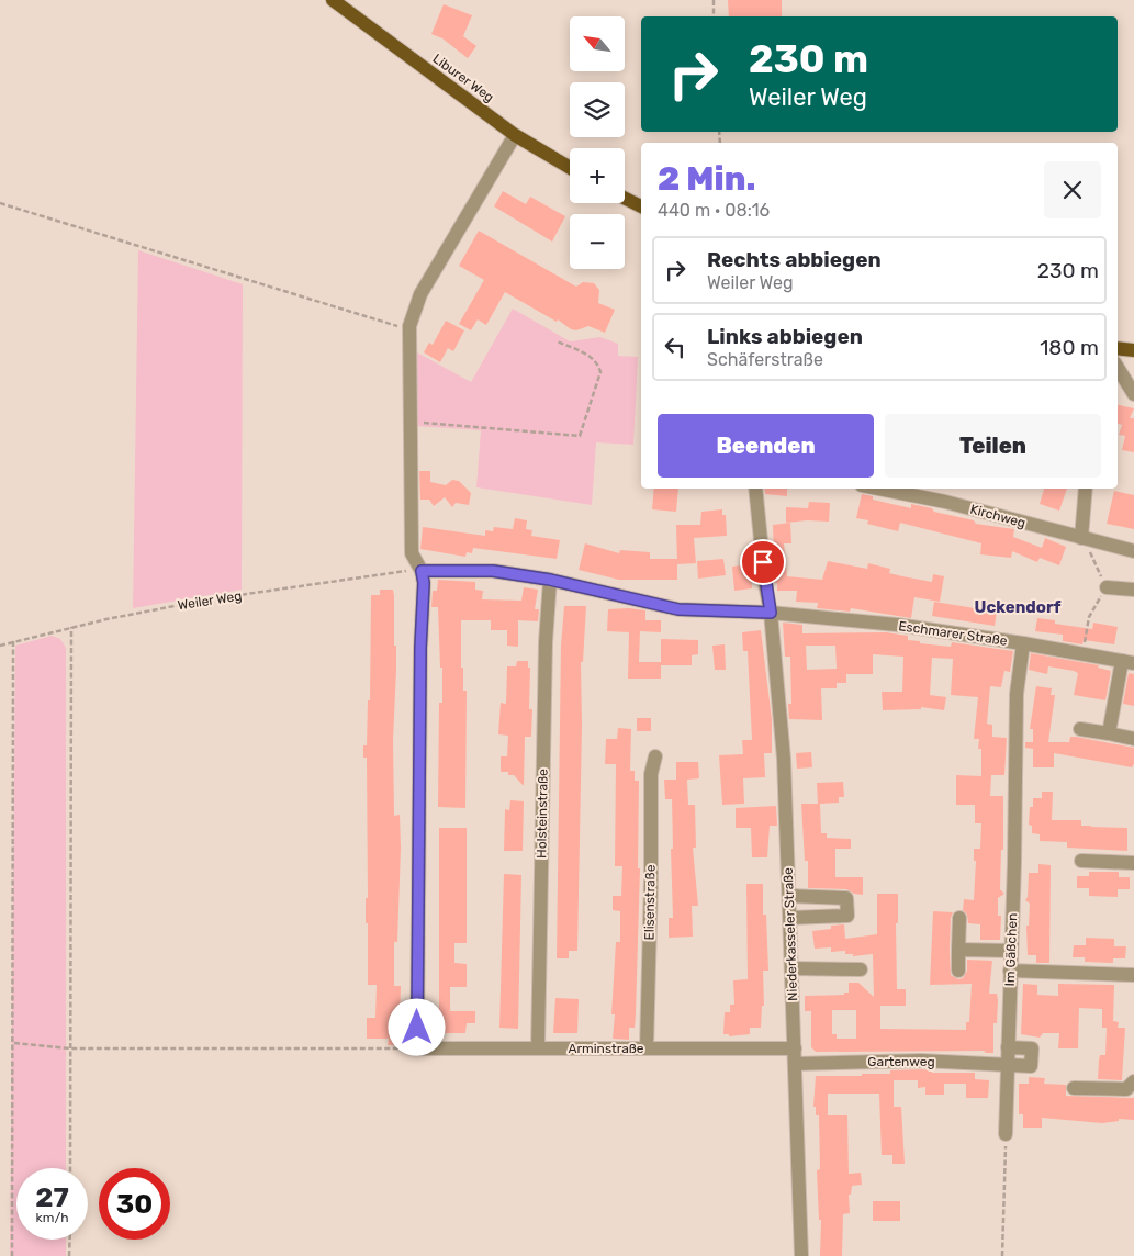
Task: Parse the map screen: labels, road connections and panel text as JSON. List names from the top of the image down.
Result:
{
  "streets": {
    "main road": ["Liburer Weg"],
    "street": [
      "Kirchweg",
      "Eschmarer Straße",
      "Holsteinstraße",
      "Elisenstraße",
      "Niederkasseler Straße",
      "Im Gäßchen",
      "Arminstraße",
      "Gartenweg"
    ],
    "path": ["Weiler Weg"]
  },
  "crossings": [
    ["Eschmarer Straße", "Niederkasseler Straße"],
    ["Eschmarer Straße", "Im Gäßchen"],
    ["Holsteinstraße", "Arminstraße"],
    ["Elisenstraße", "Arminstraße"],
    ["Niederkasseler Straße", "Arminstraße"],
    ["Niederkasseler Straße", "Gartenweg"],
    ["Im Gäßchen", "Gartenweg"]
  ],
  "districts": ["Uckendorf"],
  "north": "top left",
  "page": {
    "map_buttons": ["+", "−"],
    "turn": ["230 m", "Weiler Weg"],
    "heading": ["2 Min.", "440 m · 08:16"],
    "list": [
      {
        "name": "Rechts abbiegen",
        "note": "Weiler Weg",
        "value": "230 m"
      },
      {
        "name": "Links abbiegen",
        "note": "Schäferstraße",
        "value": "180 m"
      }
    ],
    "buttons": ["Beenden", "Teilen"],
    "speed": "27 km/h",
    "limit": "30"
  }
}
